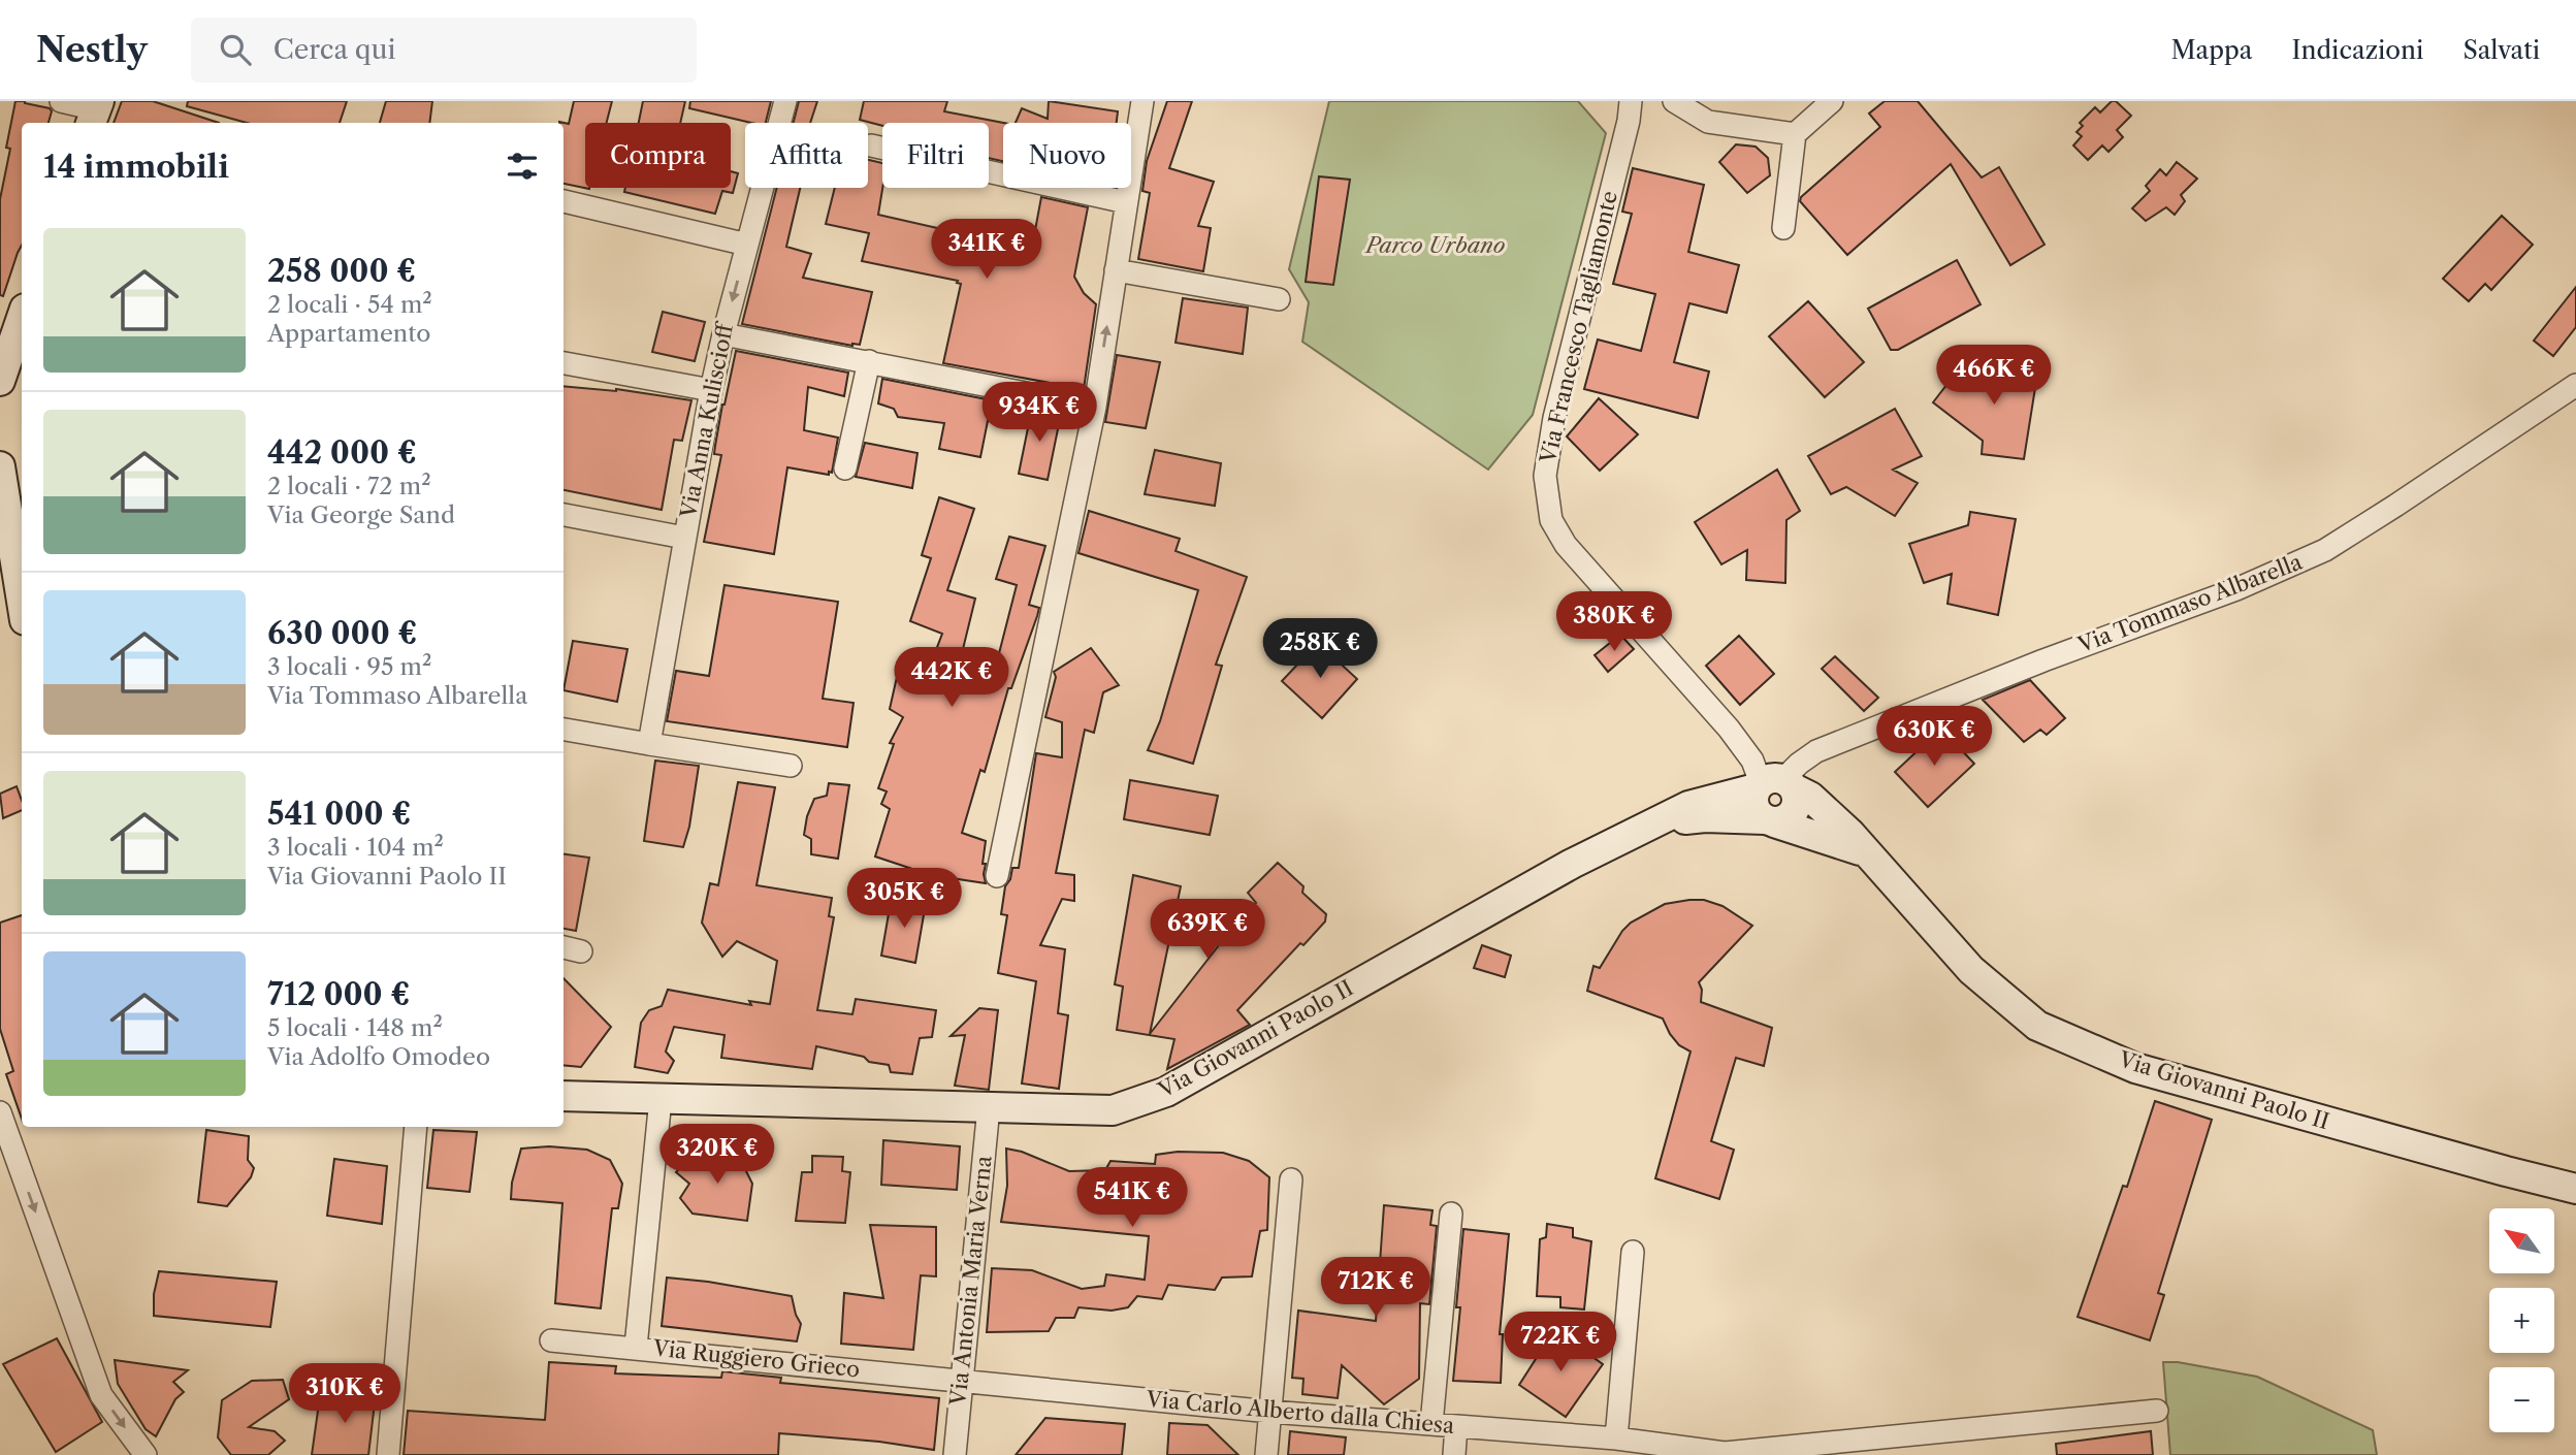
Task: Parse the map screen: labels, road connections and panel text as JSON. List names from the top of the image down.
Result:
{
  "streets": {
    "street": [
      "Via Francesco Tagliamonte",
      "Via Anna Kuliscioff",
      "Via Tommaso Albarella",
      "Via Giovanni Paolo II",
      "Via Antonia Maria Verna",
      "Via Ruggiero Grieco",
      "Via Carlo Alberto dalla Chiesa"
    ]
  },
  "crossings": [
    ["Via Francesco Tagliamonte", "Via Tommaso Albarella"],
    ["Via Francesco Tagliamonte", "Via Giovanni Paolo II"],
    ["Via Tommaso Albarella", "Via Giovanni Paolo II"],
    ["Via Giovanni Paolo II", "Via Antonia Maria Verna"],
    ["Via Antonia Maria Verna", "Via Ruggiero Grieco"],
    ["Via Antonia Maria Verna", "Via Carlo Alberto dalla Chiesa"],
    ["Via Ruggiero Grieco", "Via Carlo Alberto dalla Chiesa"]
  ],
  "parks": ["Parco Urbano"],
  "north": "top left",
  "page": {
    "header": "Nestly",
    "search": "Cerca qui",
    "nav": ["Mappa", "Indicazioni", "Salvati"],
    "chip": [
      "Compra",
      "Affitta",
      "Filtri",
      "Nuovo"
    ],
    "heading": "14 immobili",
    "list": [
      {
        "name": "258 000 €",
        "note": "2 locali · 54 m² · Appartamento"
      },
      {
        "name": "442 000 €",
        "note": "2 locali · 72 m² · Via George Sand"
      },
      {
        "name": "630 000 €",
        "note": "3 locali · 95 m² · Via Tommaso Albarella"
      },
      {
        "name": "541 000 €",
        "note": "3 locali · 104 m² · Via Giovanni Paolo II"
      },
      {
        "name": "712 000 €",
        "note": "5 locali · 148 m² · Via Adolfo Omodeo"
      }
    ],
    "price": [
      "341K €",
      "466K €",
      "934K €",
      "380K €",
      "258K €",
      "442K €",
      "630K €",
      "305K €",
      "639K €",
      "320K €",
      "541K €",
      "712K €",
      "722K €",
      "310K €"
    ],
    "map_buttons": ["+", "−"]
  }
}
